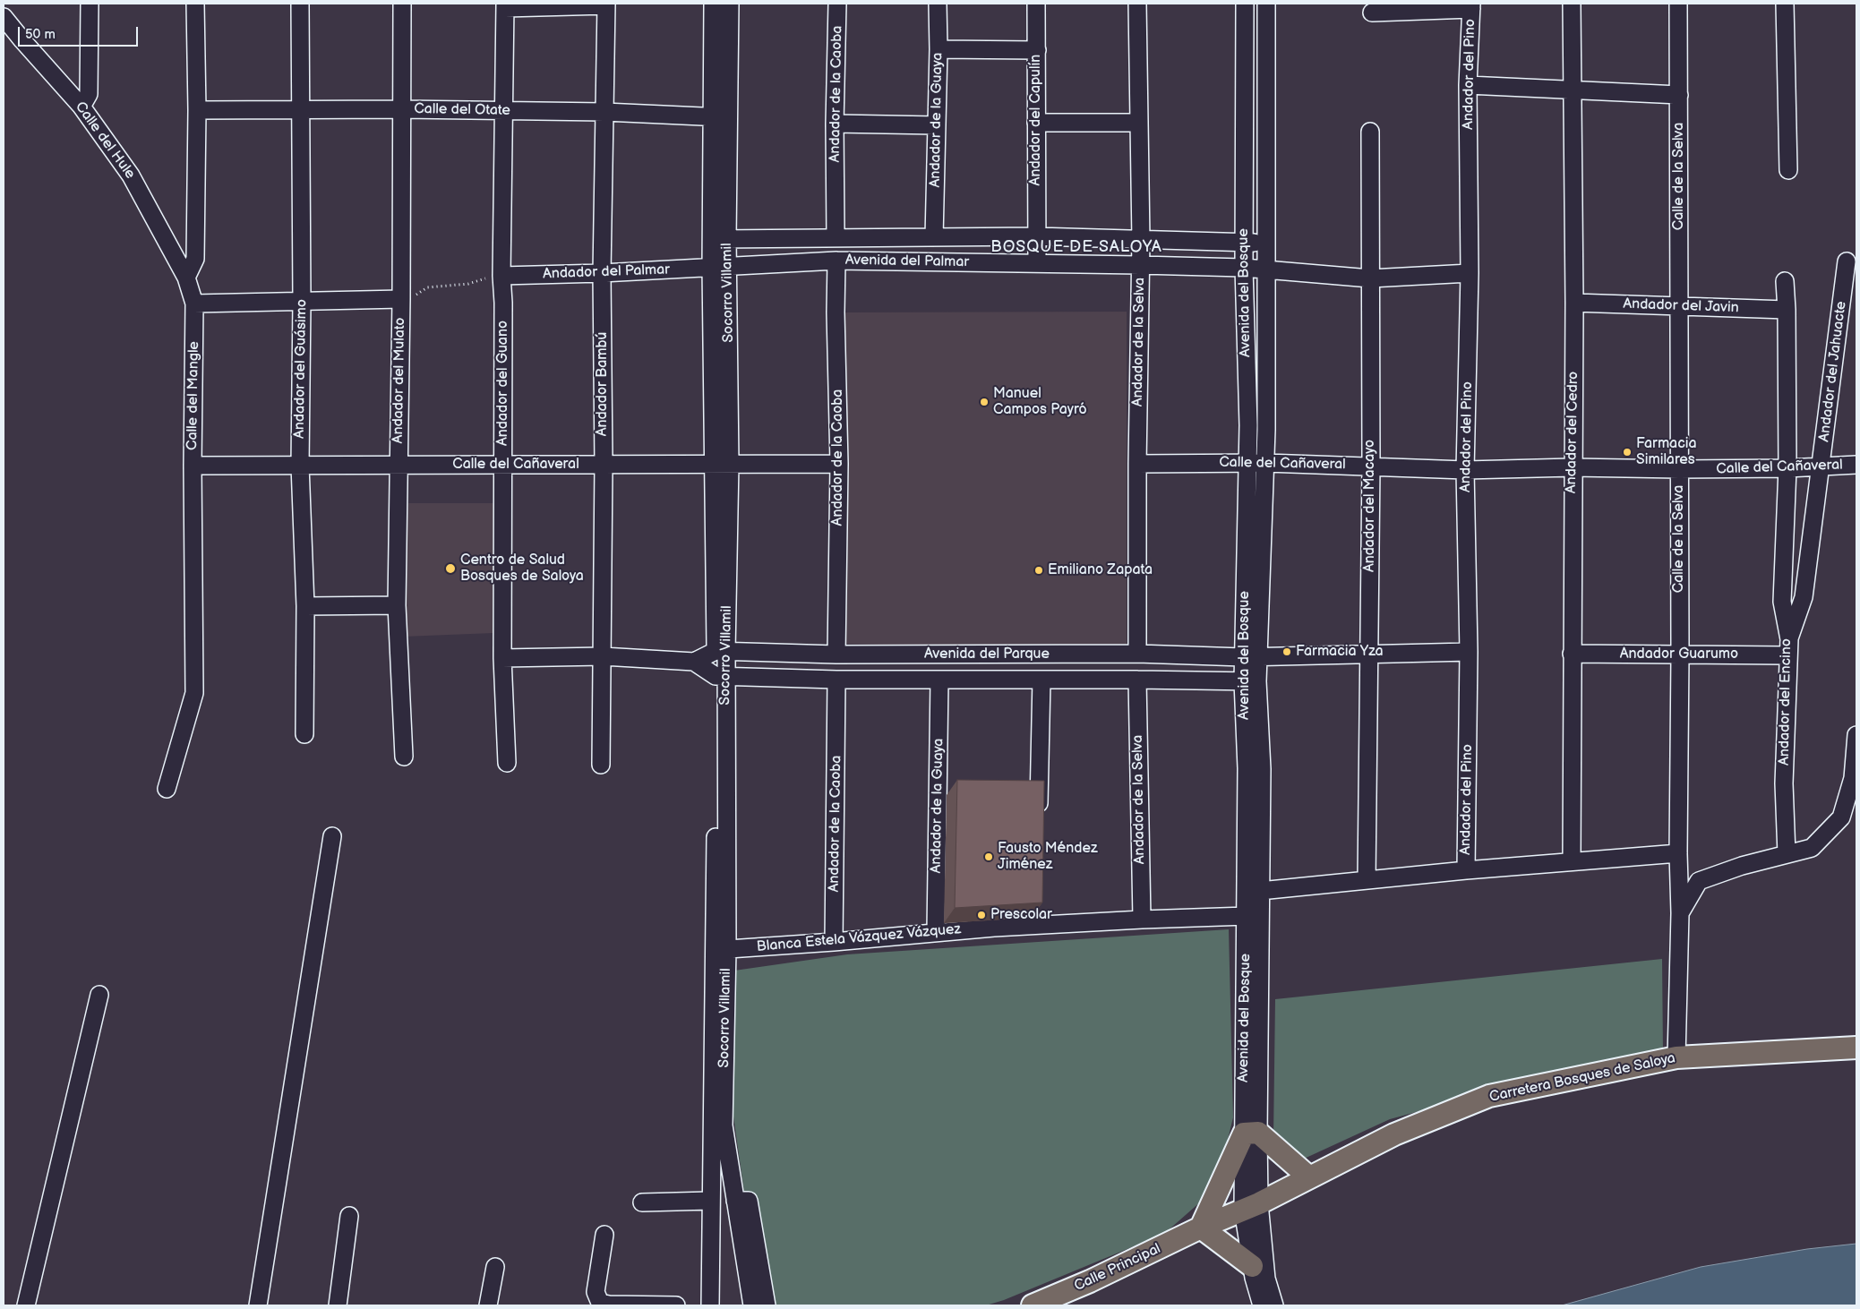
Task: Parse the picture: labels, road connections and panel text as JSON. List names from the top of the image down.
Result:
{
  "streets": {
    "main road": ["Carretera Bosques de Saloya", "Calle Principal"],
    "street": [
      "Andador del Pino",
      "Andador de la Caoba",
      "Calle del Otate",
      "Andador de la Guaya",
      "Andador del Capulín",
      "Calle del Hule",
      "Calle de la Selva",
      "Avenida del Palmar",
      "Andador del Palmar",
      "Socorro Villamil",
      "Avenida del Bosque",
      "Andador del Javin",
      "Andador de la Selva",
      "Andador del Guásimo",
      "Andador del Jahuacte",
      "Andador del Mulato",
      "Andador del Guano",
      "Andador Bambú",
      "Calle del Mangle",
      "Andador del Cedro",
      "Calle del Cañaveral",
      "Andador del Macayo",
      "Avenida del Parque",
      "Andador Guarumo",
      "Andador del Encino",
      "Blanca Estela Vázquez Vázquez"
    ]
  },
  "crossings": [
    ["Andador del Pino", "Calle del Cañaveral"],
    ["Andador del Pino", "Avenida del Parque"],
    ["Andador de la Caoba", "Avenida del Palmar"],
    ["Andador de la Caoba", "Calle del Cañaveral"],
    ["Andador de la Caoba", "Avenida del Parque"],
    ["Andador de la Caoba", "Blanca Estela Vázquez Vázquez"],
    ["Calle del Otate", "Socorro Villamil"],
    ["Calle del Otate", "Andador del Guásimo"],
    ["Calle del Otate", "Andador del Mulato"],
    ["Calle del Otate", "Andador del Guano"],
    ["Calle del Otate", "Andador Bambú"],
    ["Andador de la Guaya", "Avenida del Palmar"],
    ["Andador de la Guaya", "Avenida del Parque"],
    ["Andador de la Guaya", "Blanca Estela Vázquez Vázquez"],
    ["Andador del Capulín", "Avenida del Palmar"],
    ["Calle del Hule", "Calle del Mangle"],
    ["Calle de la Selva", "Andador del Javin"],
    ["Calle de la Selva", "Calle del Cañaveral"],
    ["Calle de la Selva", "Andador Guarumo"],
    ["Calle de la Selva", "Carretera Bosques de Saloya"],
    ["Avenida del Palmar", "Andador del Palmar"],
    ["Avenida del Palmar", "Socorro Villamil"],
    ["Avenida del Palmar", "Avenida del Bosque"],
    ["Avenida del Palmar", "Andador de la Selva"],
    ["Andador del Palmar", "Socorro Villamil"],
    ["Andador del Palmar", "Andador del Guano"],
    ["Andador del Palmar", "Andador Bambú"],
    ["Socorro Villamil", "Calle del Cañaveral"],
    ["Socorro Villamil", "Avenida del Parque"],
    ["Socorro Villamil", "Blanca Estela Vázquez Vázquez"],
    ["Avenida del Bosque", "Calle del Cañaveral"],
    ["Avenida del Bosque", "Avenida del Parque"],
    ["Avenida del Bosque", "Blanca Estela Vázquez Vázquez"],
    ["Avenida del Bosque", "Carretera Bosques de Saloya"],
    ["Andador del Javin", "Andador del Cedro"],
    ["Andador del Javin", "Andador del Encino"],
    ["Andador de la Selva", "Calle del Cañaveral"],
    ["Andador de la Selva", "Avenida del Parque"],
    ["Andador de la Selva", "Blanca Estela Vázquez Vázquez"],
    ["Andador del Guásimo", "Calle del Cañaveral"],
    ["Andador del Jahuacte", "Calle del Cañaveral"],
    ["Andador del Jahuacte", "Andador Guarumo"],
    ["Andador del Jahuacte", "Andador del Encino"],
    ["Andador del Mulato", "Calle del Cañaveral"],
    ["Andador del Guano", "Calle del Cañaveral"],
    ["Andador Bambú", "Calle del Cañaveral"],
    ["Calle del Mangle", "Calle del Cañaveral"],
    ["Andador del Cedro", "Calle del Cañaveral"],
    ["Andador del Cedro", "Andador Guarumo"],
    ["Calle del Cañaveral", "Andador del Macayo"],
    ["Calle del Cañaveral", "Andador del Encino"],
    ["Andador del Macayo", "Avenida del Parque"],
    ["Andador Guarumo", "Andador del Encino"],
    ["Carretera Bosques de Saloya", "Calle Principal"]
  ],
  "districts": ["BOSQUE DE SALOYA"],
  "places": [
    "Manuel Campos Payró",
    "Farmacia Similares",
    "Centro de Salud Bosques de Saloya",
    "Emiliano Zapata",
    "Farmacia Yza",
    "Fausto Méndez Jiménez",
    "Prescolar"
  ],
  "scale_bar": "50 m"
}
